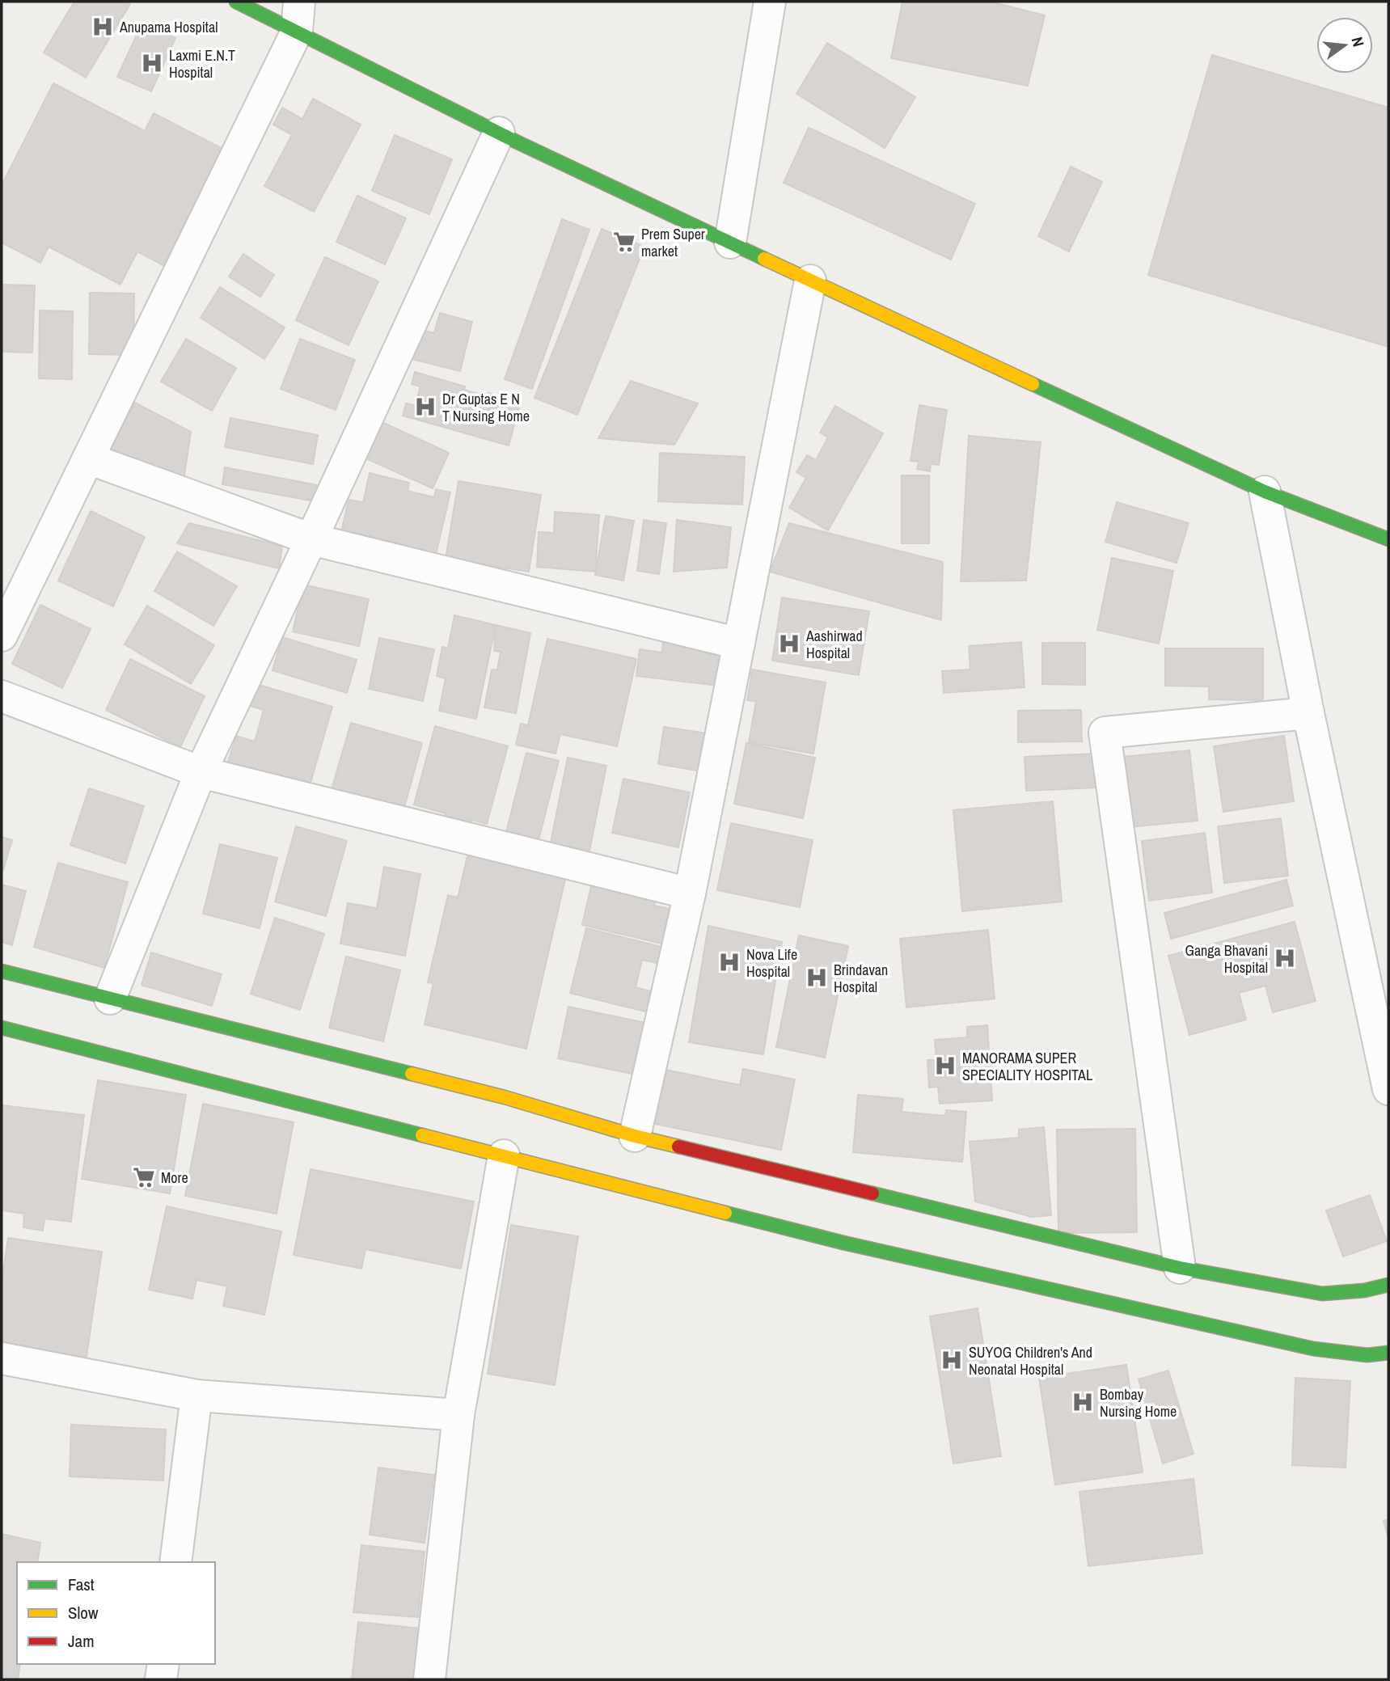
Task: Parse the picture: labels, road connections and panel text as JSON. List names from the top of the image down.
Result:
{
  "places": {
    "hospital": [
      "Anupama Hospital",
      "Laxmi E.N.T Hospital",
      "Dr Guptas E N T Nursing Home",
      "Aashirwad Hospital",
      "Ganga Bhavani Hospital",
      "Nova Life Hospital",
      "Brindavan Hospital",
      "MANORAMA SUPER SPECIALITY HOSPITAL",
      "SUYOG Children's And Neonatal Hospital",
      "Bombay Nursing Home"
    ],
    "supermarket": ["Prem Super market", "More"]
  },
  "legend": ["Fast", "Slow", "Jam"],
  "north": "right"
}
